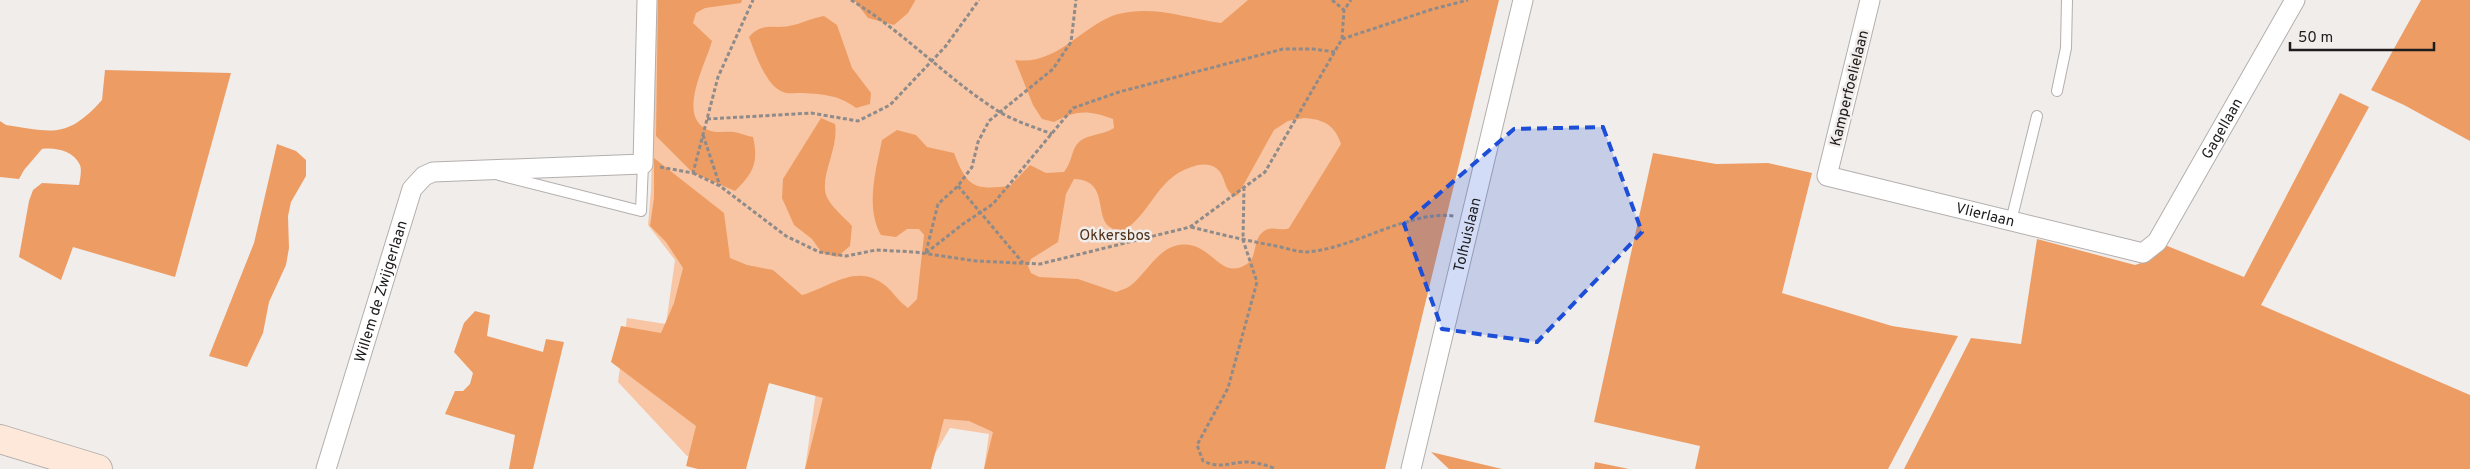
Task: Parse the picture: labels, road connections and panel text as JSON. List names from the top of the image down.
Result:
{
  "streets": {
    "street": [
      "Kamperfoelielaan",
      "Gagellaan",
      "Vlierlaan",
      "Tolhuislaan",
      "Willem de Zwijgerlaan"
    ]
  },
  "crossings": [
    ["Kamperfoelielaan", "Vlierlaan"],
    ["Gagellaan", "Vlierlaan"]
  ],
  "parks": ["Okkersbos"],
  "scale_bar": "50 m"
}
